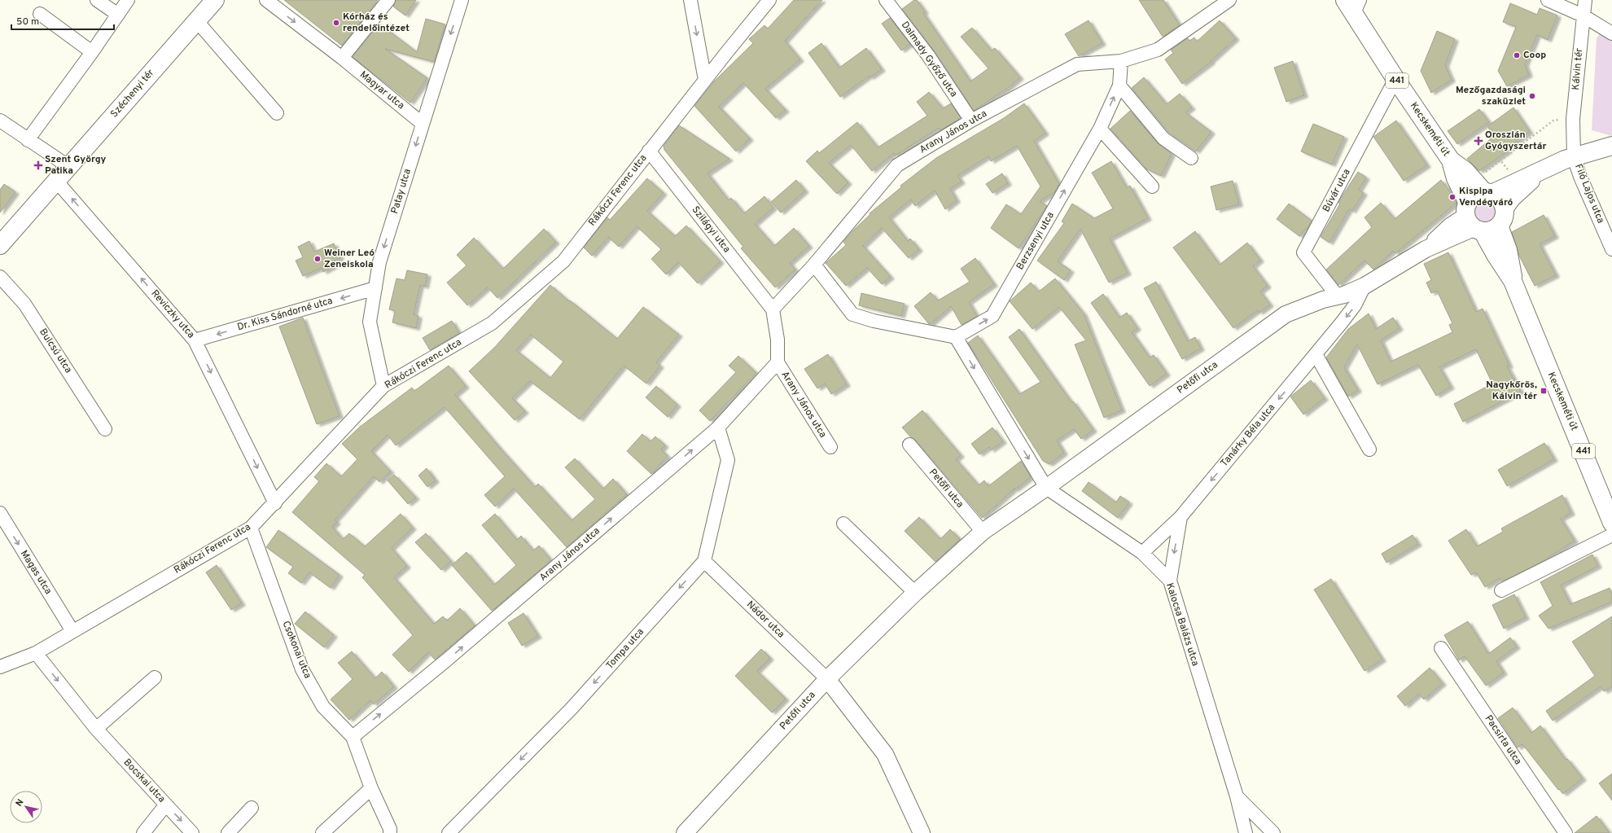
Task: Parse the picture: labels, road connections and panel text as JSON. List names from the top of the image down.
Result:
{
  "streets": {
    "main road": ["441", "Széchenyi tér", "Kecskeméti út"],
    "street": [
      "Dalmady Győző utca",
      "Kálvin tér",
      "Magyar utca",
      "Arany János utca",
      "Rákóczi Ferenc utca",
      "Búvár utca",
      "Patay utca",
      "Filó Lajos utca",
      "Szilágyi utca",
      "Berzsenyi utca",
      "Reviczky utca",
      "Dr. Kiss Sándorné utca",
      "Bulcsú utca",
      "Petőfi utca",
      "Tanárky Béla utca",
      "Magas utca",
      "Nádor utca",
      "Kalocsa Balázs utca",
      "Tompa utca",
      "Csokonai utca",
      "Pacsirta utca",
      "Bocskai utca"
    ]
  },
  "crossings": [
    ["Dalmady Győző utca", "Arany János utca"],
    ["Kálvin tér", "Filó Lajos utca"],
    ["441", "Kecskeméti út"],
    ["Magyar utca", "Patay utca"],
    ["Széchenyi tér", "Reviczky utca"],
    ["Kecskeméti út", "Búvár utca"],
    ["Kecskeméti út", "Petőfi utca"],
    ["Arany János utca", "Szilágyi utca"],
    ["Arany János utca", "Berzsenyi utca"],
    ["Arany János utca", "Tompa utca"],
    ["Arany János utca", "Csokonai utca"],
    ["Rákóczi Ferenc utca", "Patay utca"],
    ["Rákóczi Ferenc utca", "Szilágyi utca"],
    ["Rákóczi Ferenc utca", "Reviczky utca"],
    ["Rákóczi Ferenc utca", "Magas utca"],
    ["Rákóczi Ferenc utca", "Csokonai utca"],
    ["Rákóczi Ferenc utca", "Bocskai utca"],
    ["Búvár utca", "Petőfi utca"],
    ["Patay utca", "Dr. Kiss Sándorné utca"],
    ["Reviczky utca", "Dr. Kiss Sándorné utca"],
    ["Petőfi utca", "Tanárky Béla utca"],
    ["Petőfi utca", "Nádor utca"],
    ["Petőfi utca", "Kalocsa Balázs utca"],
    ["Tanárky Béla utca", "Kalocsa Balázs utca"],
    ["Nádor utca", "Tompa utca"]
  ],
  "one_way": [
    "Arany János utca",
    "Patay utca",
    "Berzsenyi utca",
    "Dr. Kiss Sándorné utca",
    "Tanárky Béla utca",
    "Magas utca",
    "Tompa utca",
    "Bocskai utca"
  ],
  "places": {
    "other": [
      "Kórház és rendelőintézet",
      "Coop",
      "Mezőgazdasági szaküzlet",
      "Kispipa Vendégváró",
      "Weiner Leó Zeneiskola"
    ],
    "health": ["Oroszlán Gyógyszertár", "Szent György Patika"],
    "transit": ["Nagykőrös, Kálvin tér"]
  },
  "scale_bar": "50 m",
  "north": "top left"
}
